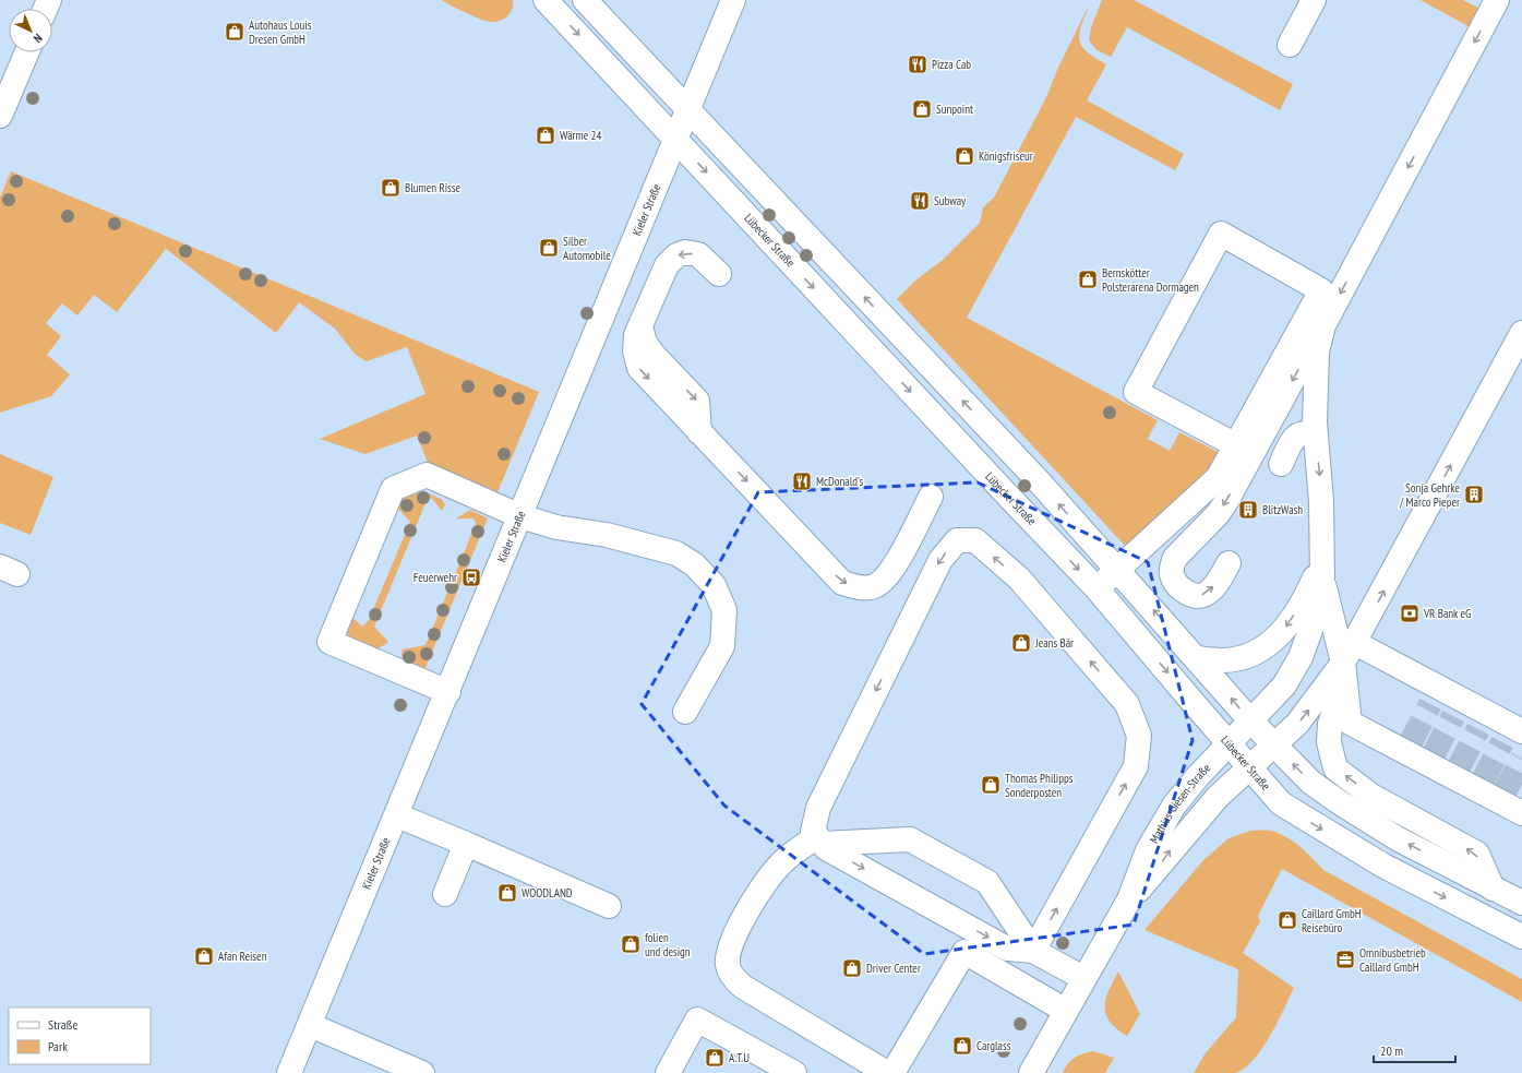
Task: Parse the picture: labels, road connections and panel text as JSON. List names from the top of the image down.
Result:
{
  "streets": {
    "street": ["Kieler Straße", "Lübecker Straße", "Mathias-Giesen-Straße"]
  },
  "crossings": [
    ["Kieler Straße", "Lübecker Straße"],
    ["Lübecker Straße", "Mathias-Giesen-Straße"]
  ],
  "places": {
    "shop": [
      "Autohaus Louis Dresen GmbH",
      "Sunpoint",
      "Wärme 24",
      "Königsfriseur",
      "Blumen Risse",
      "Silber Automobile",
      "Bernskötter Polsterarena Dormagen",
      "Jeans Bär",
      "Thomas Philipps Sonderposten",
      "WOODLAND",
      "Caillard GmbH Reisebüro",
      "folien und design",
      "Afan Reisen",
      "Driver Center",
      "Carglass",
      "A.T.U"
    ],
    "restaurant": ["Pizza Cab", "Subway", "McDonald's"],
    "building": ["Sonja Gehrke / Marco Pieper", "BlitzWash"],
    "bus stop": ["Feuerwehr"],
    "bank": ["VR Bank eG"],
    "office": ["Omnibusbetrieb Caillard GmbH"]
  },
  "legend": ["Straße", "Park"],
  "scale_bar": "20 m",
  "north": "bottom right"
}
